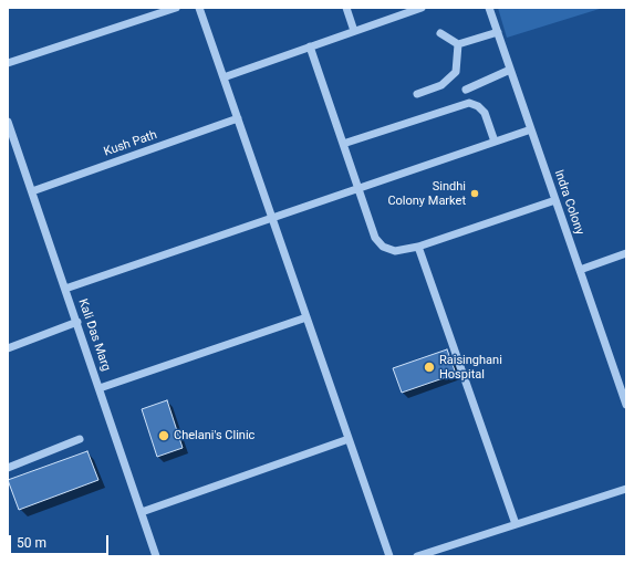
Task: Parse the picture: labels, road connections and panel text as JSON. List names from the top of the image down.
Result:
{
  "streets": {
    "street": ["Kush Path", "Indra Colony", "Kali Das Marg"]
  },
  "crossings": [
    ["Kush Path", "Kali Das Marg"]
  ],
  "places": ["Sindhi Colony Market", "Raisinghani Hospital", "Chelani's Clinic"],
  "scale_bar": "50 m"
}
